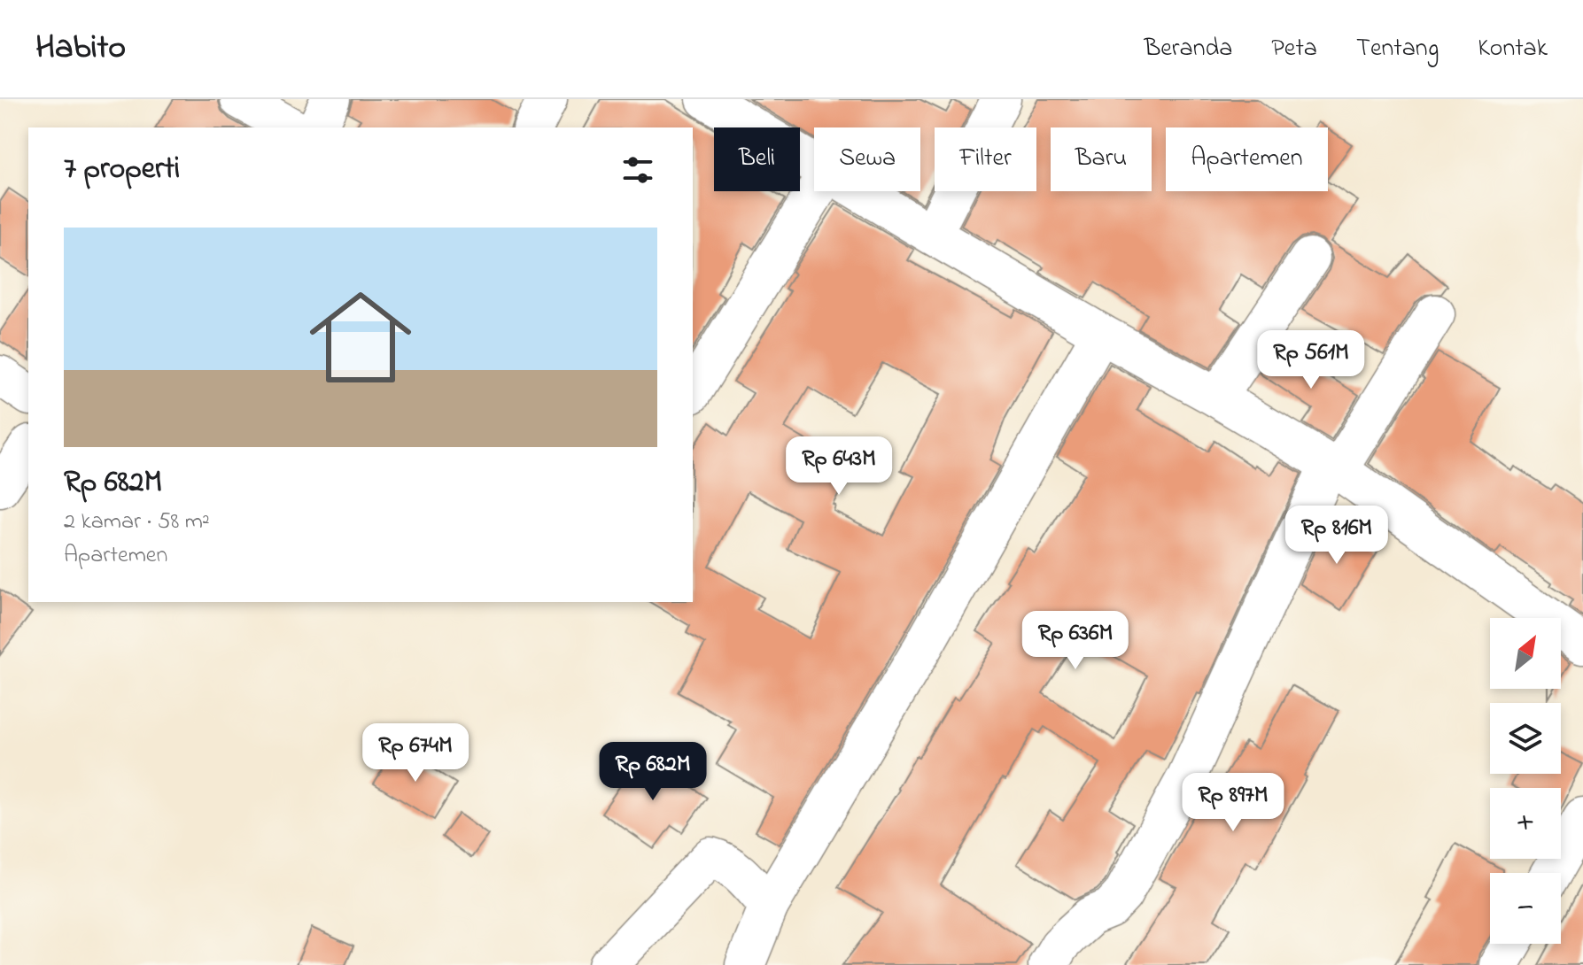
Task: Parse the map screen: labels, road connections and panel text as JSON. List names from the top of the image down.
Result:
{
  "north": "top right",
  "page": {
    "header": "Habito",
    "nav": [
      "Beranda",
      "Peta",
      "Tentang",
      "Kontak"
    ],
    "chip": [
      "Beli",
      "Sewa",
      "Filter",
      "Baru",
      "Apartemen"
    ],
    "heading": "7 properti",
    "list": [
      {
        "name": "Rp 682M",
        "note": "2 kamar · 58 m² · Apartemen"
      }
    ],
    "price": [
      "Rp 561M",
      "Rp 643M",
      "Rp 816M",
      "Rp 636M",
      "Rp 674M",
      "Rp 682M",
      "Rp 897M"
    ],
    "map_buttons": ["+", "−"]
  }
}
